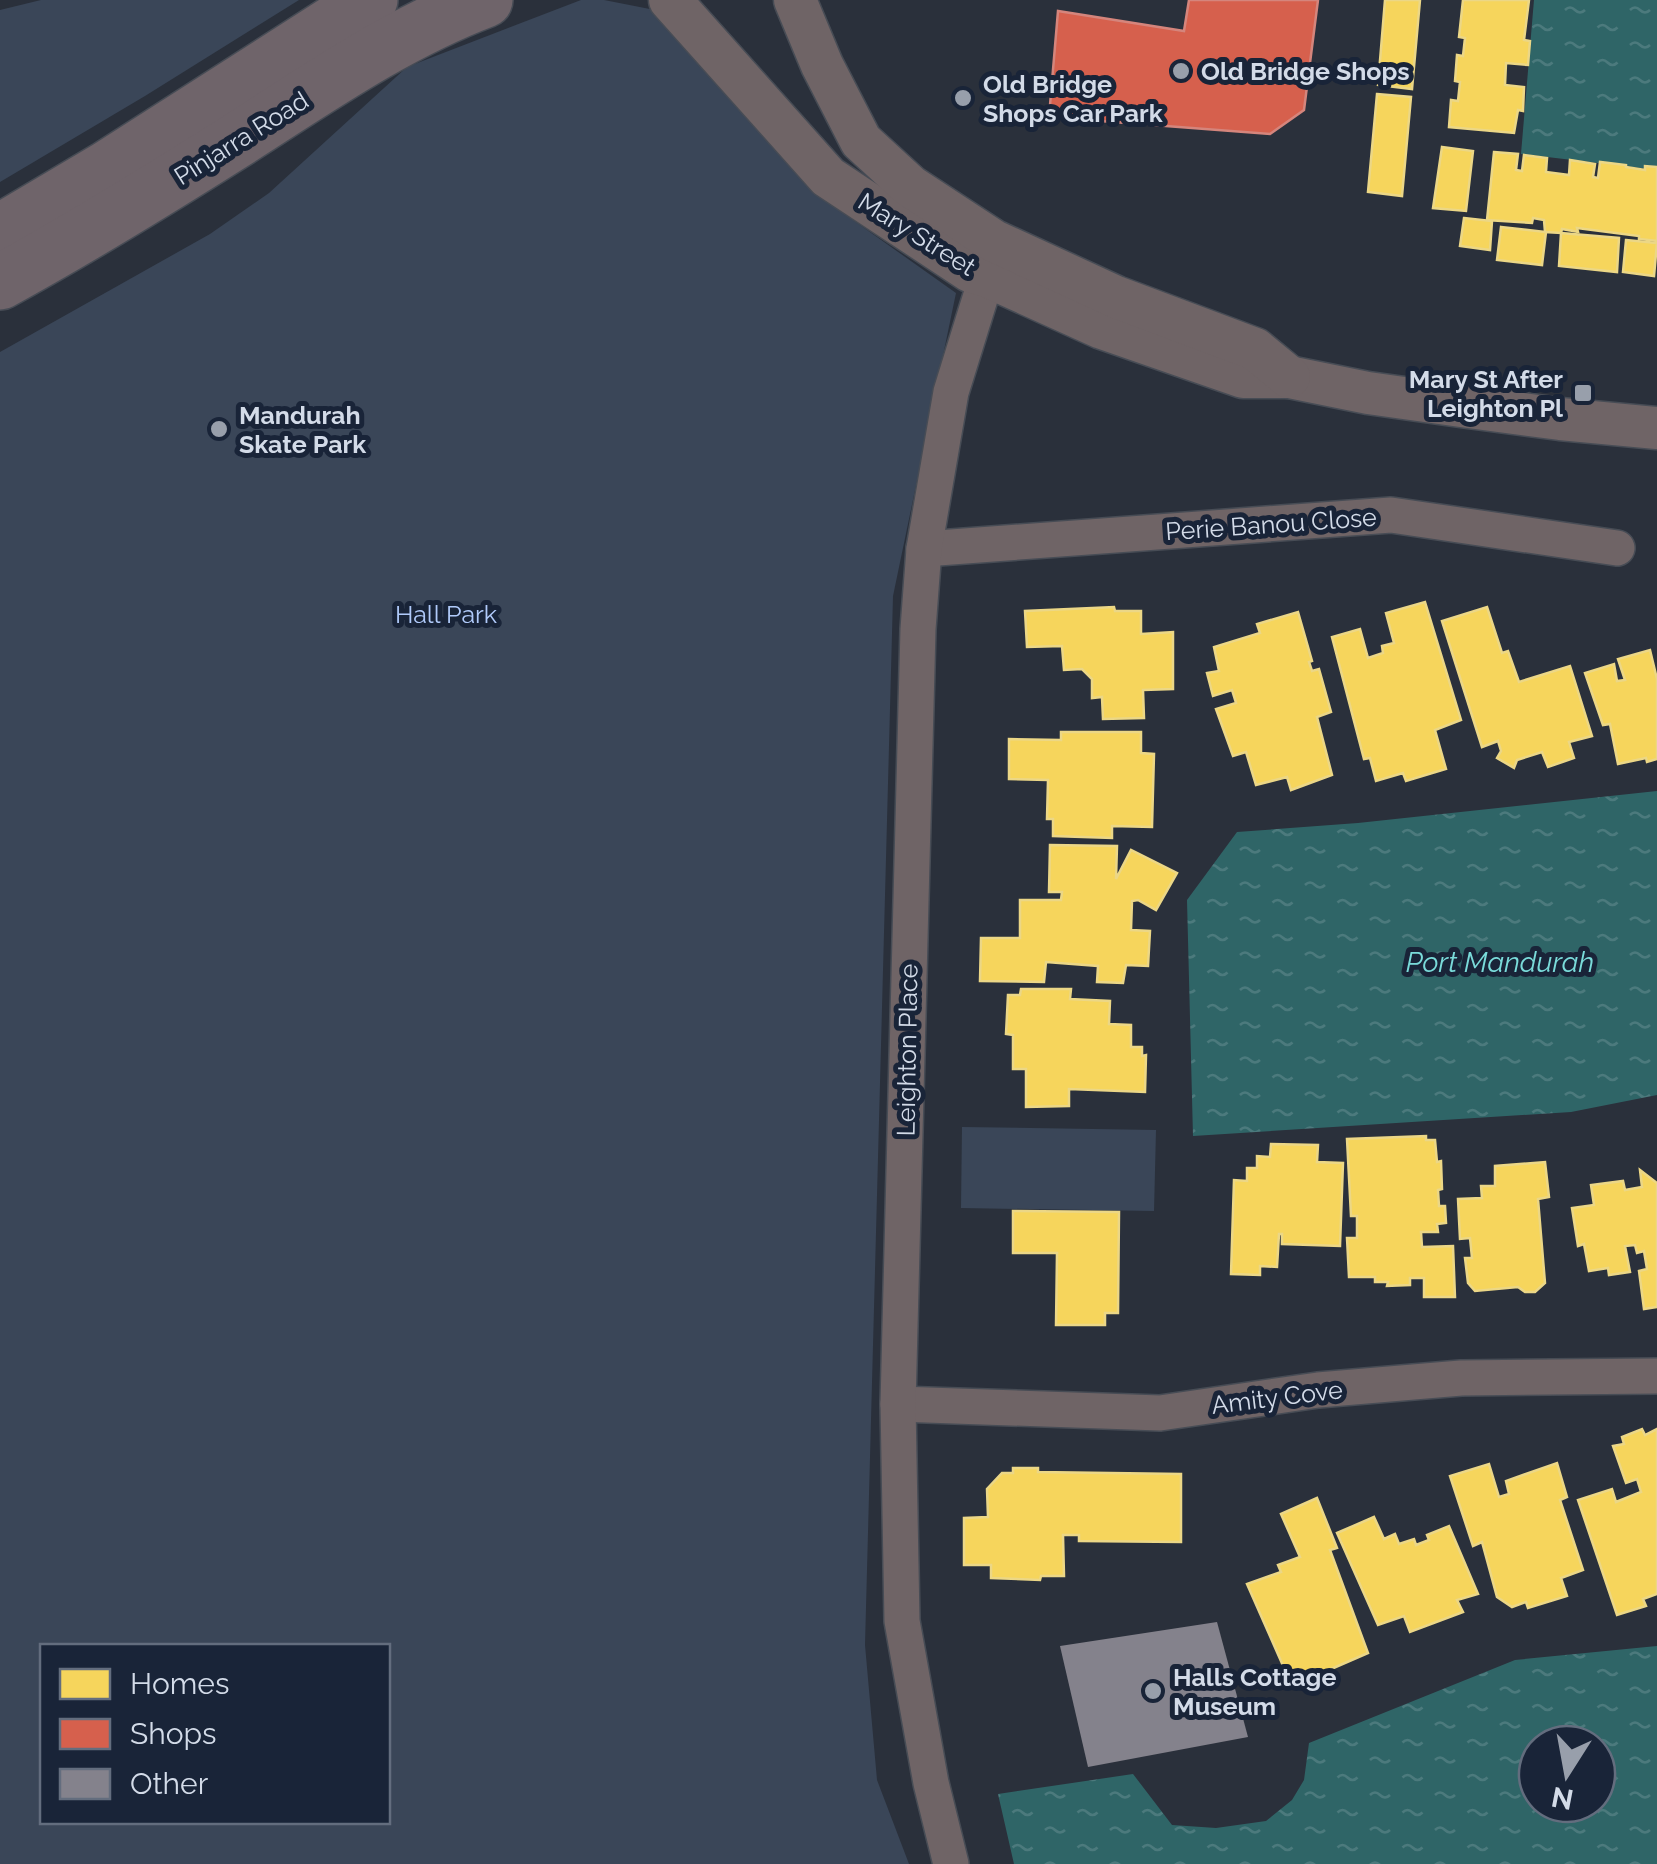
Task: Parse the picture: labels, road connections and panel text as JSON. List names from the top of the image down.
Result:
{
  "streets": {
    "main road": ["Pinjarra Road"],
    "street": [
      "Mary Street",
      "Perie Banou Close",
      "Leighton Place",
      "Amity Cove"
    ]
  },
  "crossings": [
    ["Mary Street", "Leighton Place"],
    ["Perie Banou Close", "Leighton Place"],
    ["Leighton Place", "Amity Cove"]
  ],
  "water": ["Port Mandurah"],
  "parks": ["Hall Park"],
  "places": {
    "other": [
      "Old Bridge Shops",
      "Old Bridge Shops Car Park",
      "Mandurah Skate Park",
      "Halls Cottage Museum"
    ],
    "transit": ["Mary St After Leighton Pl"]
  },
  "legend": ["Homes", "Shops", "Other"],
  "north": "bottom"
}
